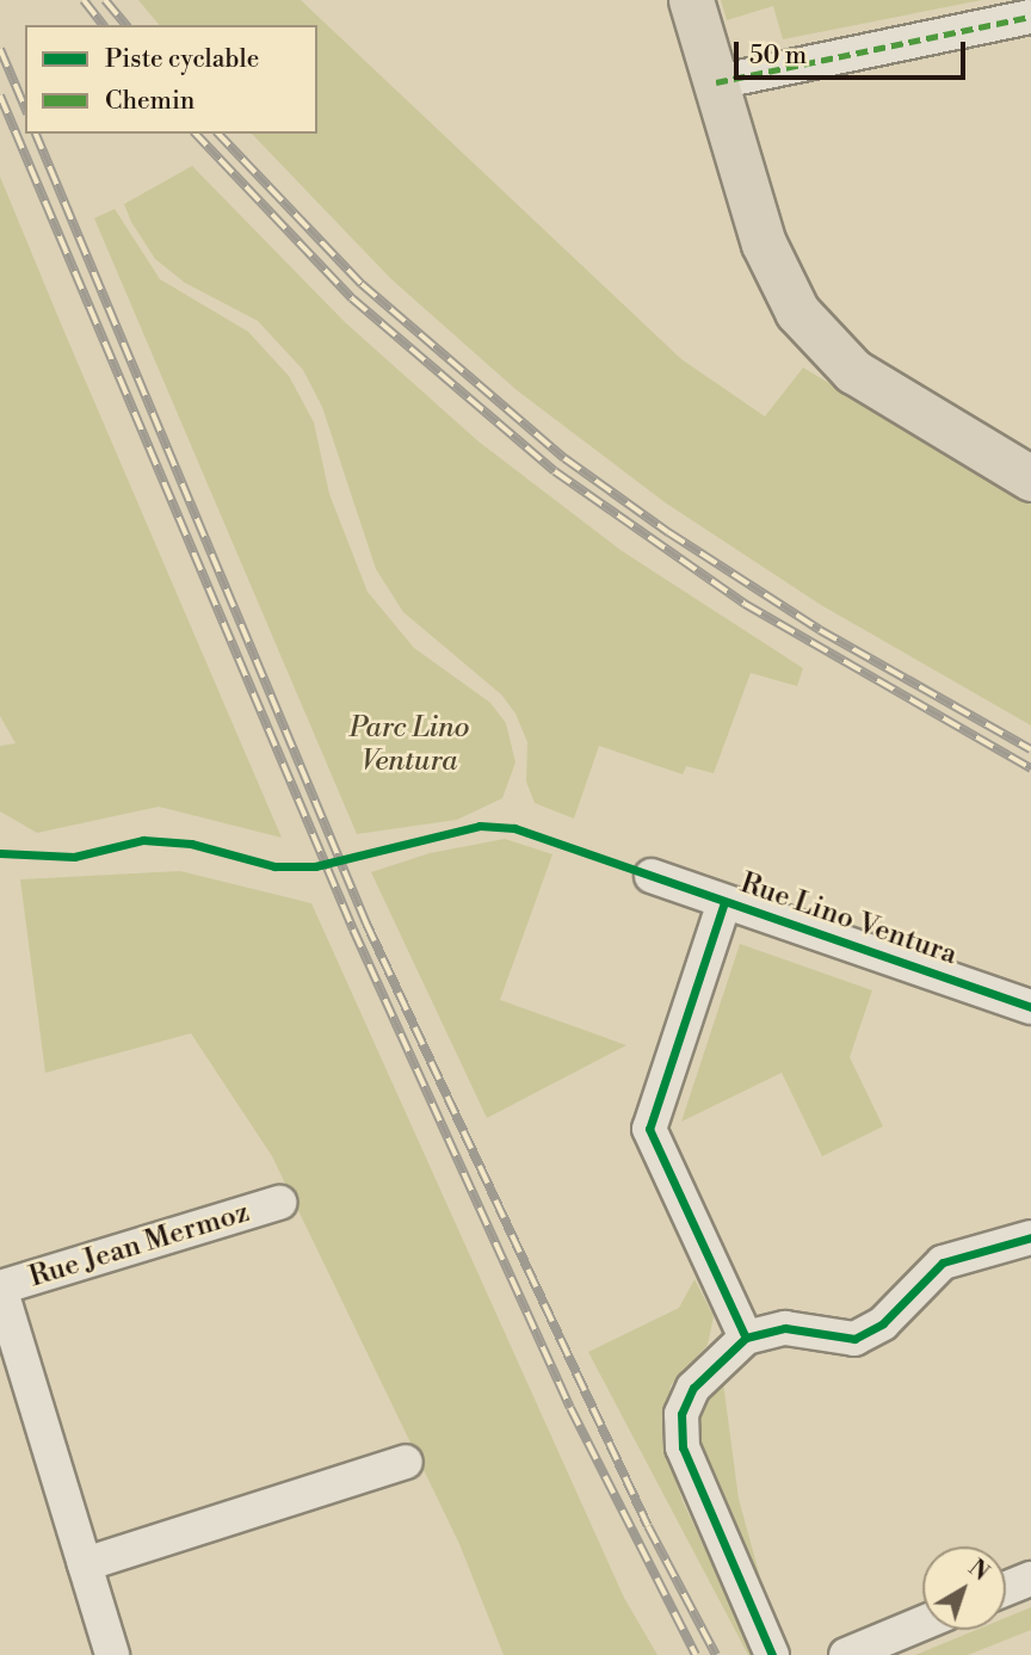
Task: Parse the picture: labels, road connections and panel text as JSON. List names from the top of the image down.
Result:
{
  "streets": {
    "street": ["Rue Lino Ventura", "Rue Jean Mermoz"]
  },
  "parks": ["Parc Lino Ventura"],
  "legend": ["Piste cyclable", "Chemin"],
  "scale_bar": "50 m",
  "north": "top right"
}
